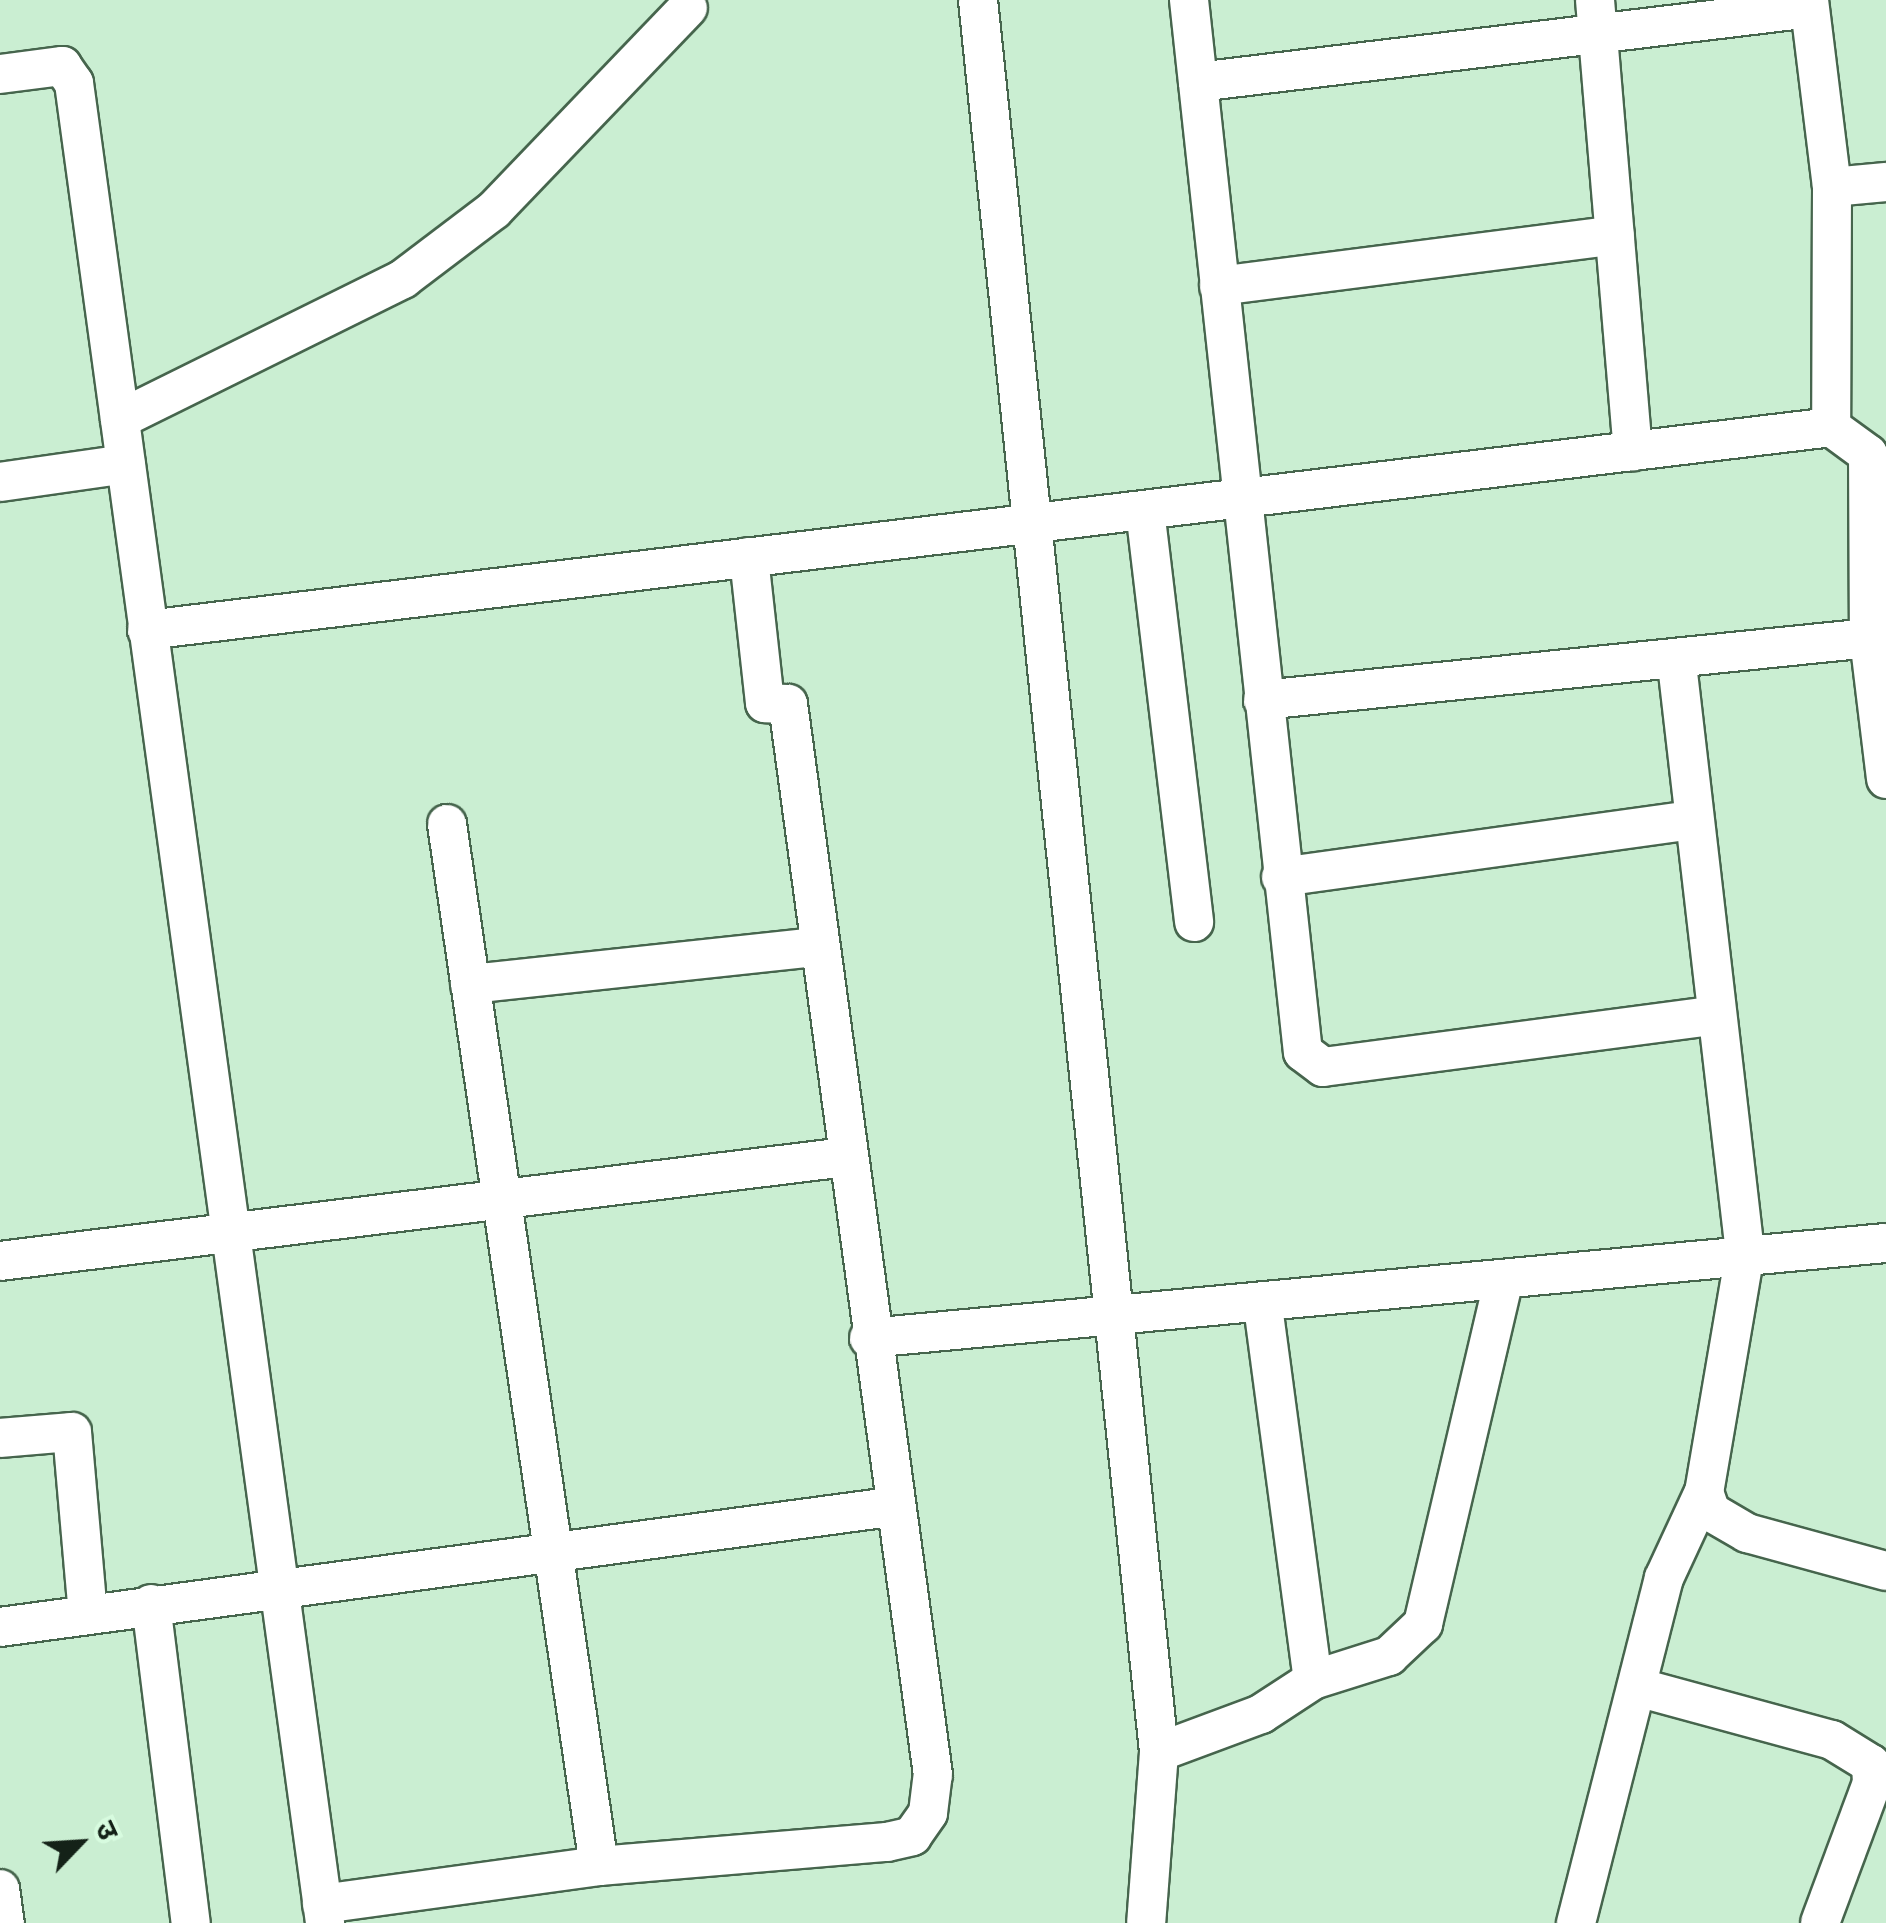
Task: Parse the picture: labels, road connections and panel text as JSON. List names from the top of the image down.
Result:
{
  "north": "top right"
}
